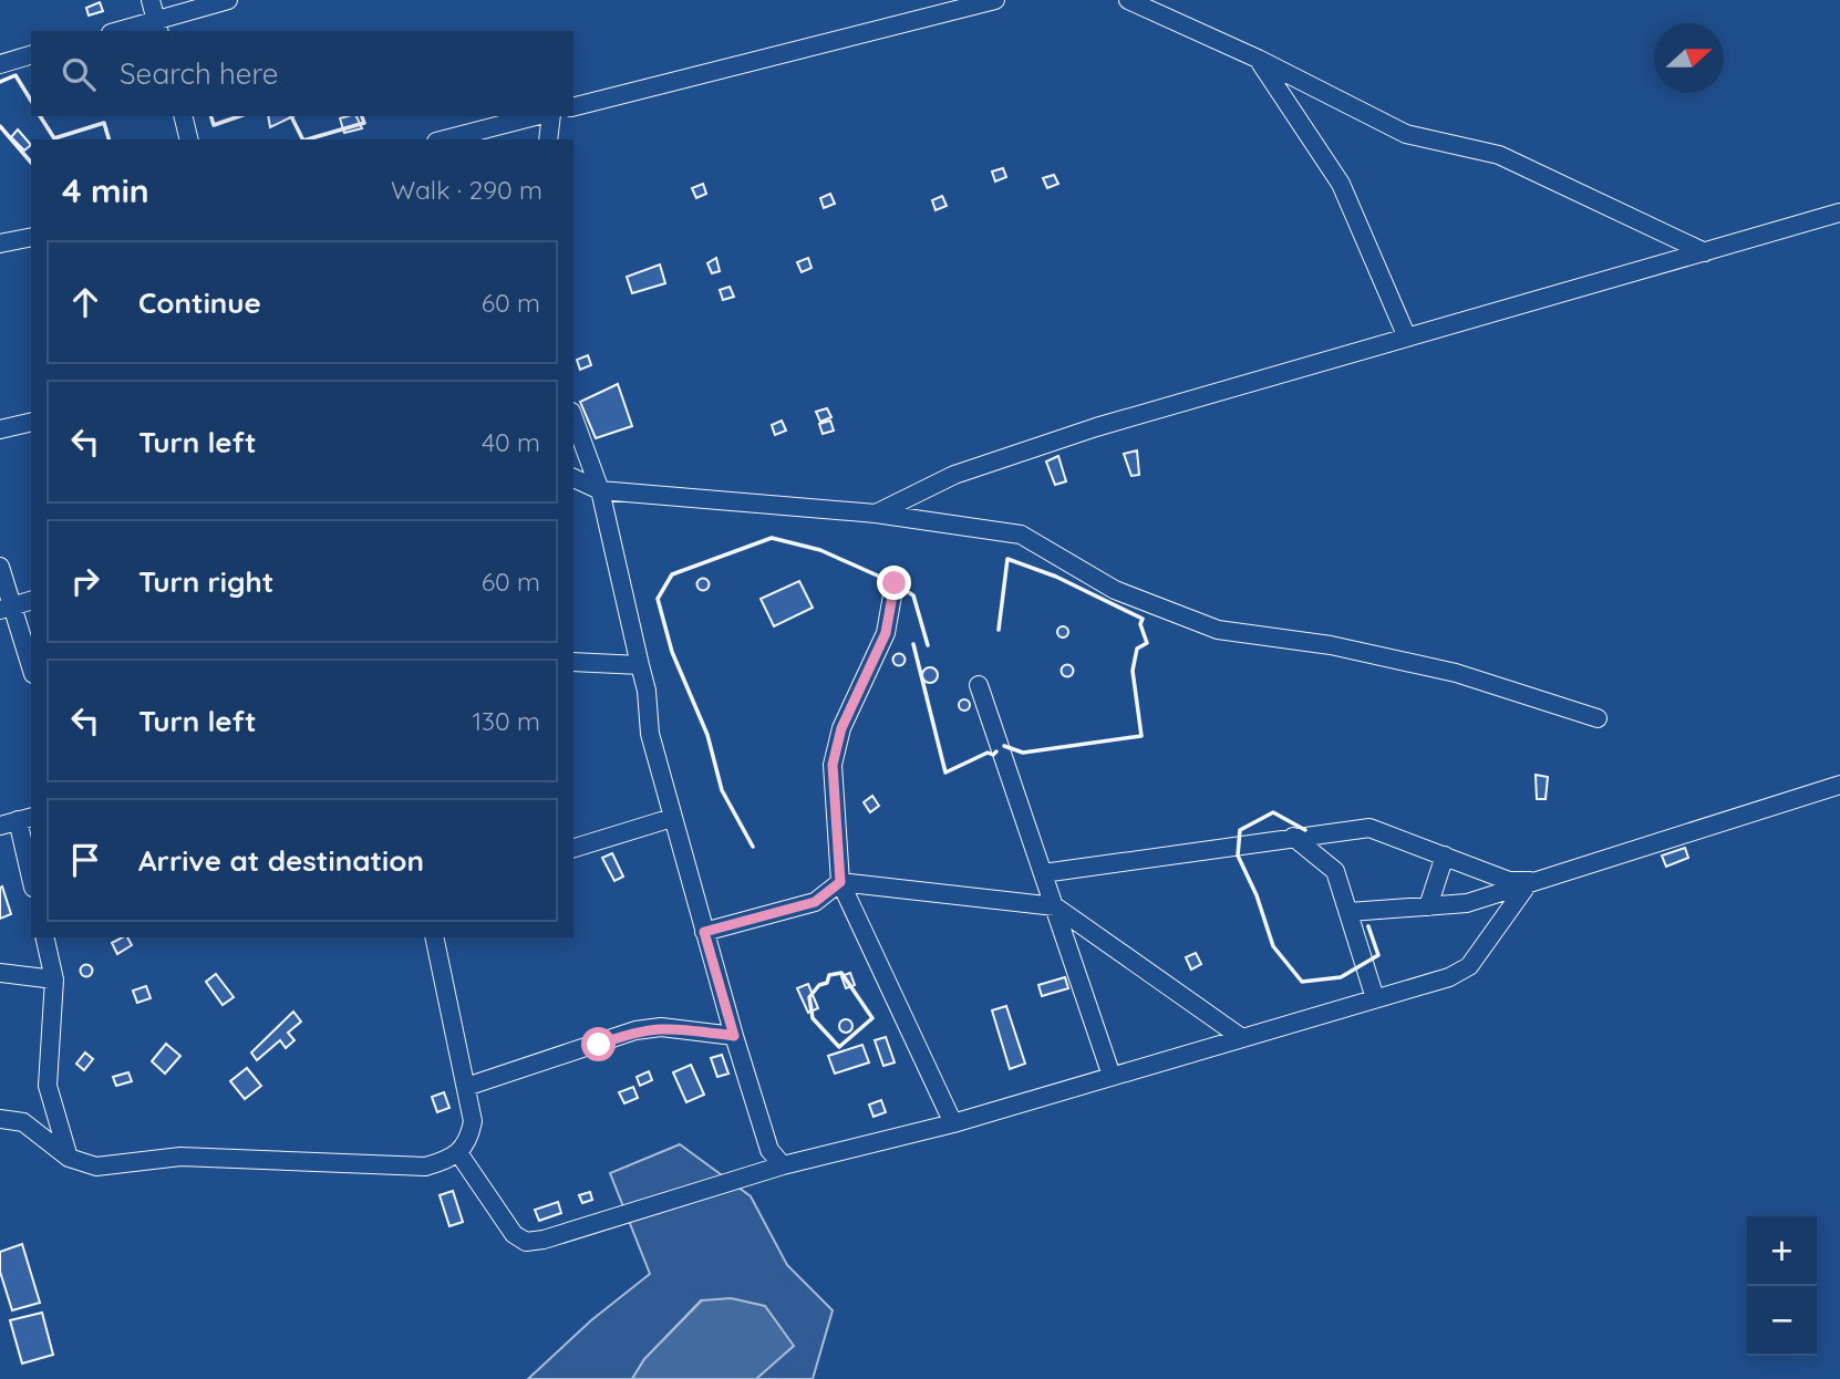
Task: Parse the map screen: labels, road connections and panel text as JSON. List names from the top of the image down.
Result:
{
  "north": "right",
  "page": {
    "search": "Search here",
    "heading": ["4 min", "Walk · 290 m"],
    "list": [
      ["Continue", "60 m"],
      ["Turn left", "40 m"],
      ["Turn right", "60 m"],
      ["Turn left", "130 m"],
      "Arrive at destination"
    ],
    "map_buttons": ["+", "−"]
  }
}
